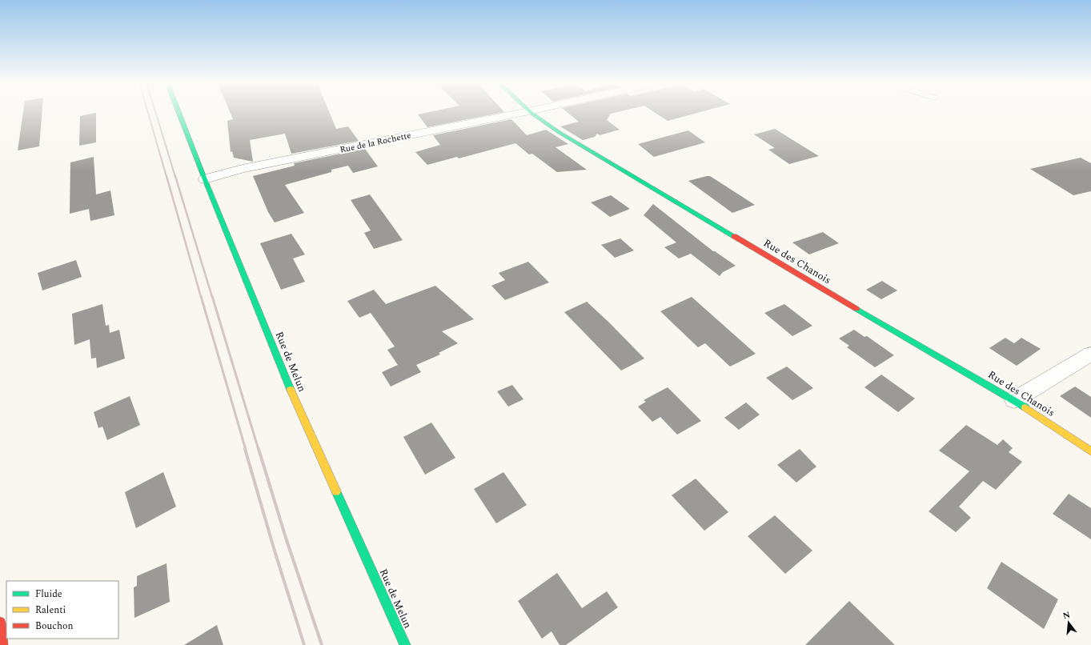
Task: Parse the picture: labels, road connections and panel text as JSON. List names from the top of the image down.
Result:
{
  "streets": {
    "street": ["Rue de la Rochette", "Rue des Chanois", "Rue de Melun"]
  },
  "crossings": [
    ["Rue de la Rochette", "Rue de Melun"]
  ],
  "legend": ["Fluide", "Ralenti", "Bouchon"],
  "north": "top"
}
